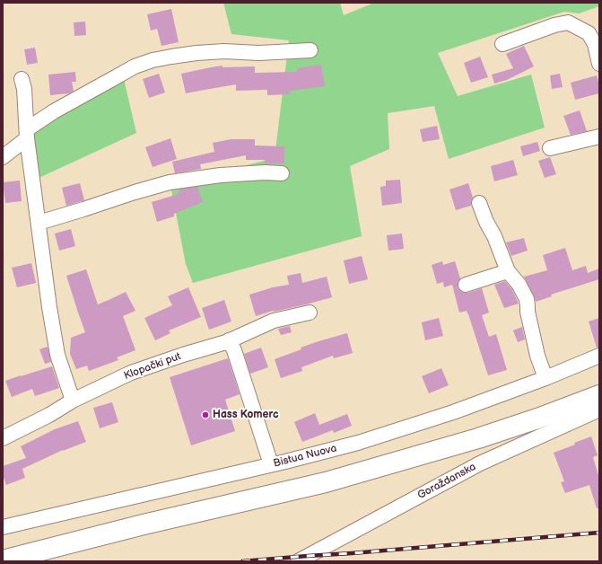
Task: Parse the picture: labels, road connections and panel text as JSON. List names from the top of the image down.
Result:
{
  "streets": {
    "street": ["Klopački put", "Bistua Nuova", "Goraždanska"]
  },
  "places": ["Hass Komerc"]
}
